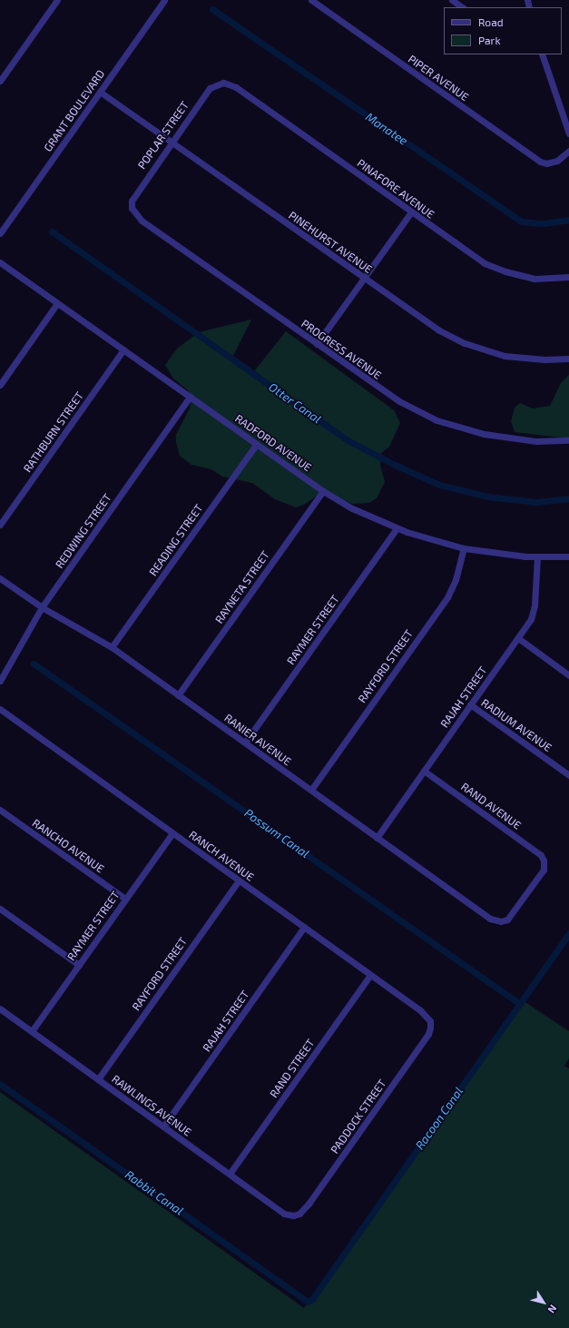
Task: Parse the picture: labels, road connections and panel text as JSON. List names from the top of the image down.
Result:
{
  "streets": {
    "street": [
      "PIPER AVENUE",
      "GRANT BOULEVARD",
      "POPLAR STREET",
      "PINAFORE AVENUE",
      "PINEHURST AVENUE",
      "PROGRESS AVENUE",
      "RATHBURN STREET",
      "RADFORD AVENUE",
      "REDWING STREET",
      "READING STREET",
      "RAYNETA STREET",
      "RAYMER STREET",
      "RAYFORD STREET",
      "RAJAH STREET",
      "RADIUM AVENUE",
      "RANIER AVENUE",
      "RAND AVENUE",
      "RANCHO AVENUE",
      "RANCH AVENUE",
      "RAND STREET",
      "RAWLINGS AVENUE",
      "PADDOCK STREET"
    ]
  },
  "crossings": [
    ["GRANT BOULEVARD", "PINEHURST AVENUE"],
    ["POPLAR STREET", "PINAFORE AVENUE"],
    ["POPLAR STREET", "PINEHURST AVENUE"],
    ["POPLAR STREET", "PROGRESS AVENUE"],
    ["RATHBURN STREET", "RADFORD AVENUE"],
    ["RADFORD AVENUE", "REDWING STREET"],
    ["RADFORD AVENUE", "READING STREET"],
    ["RADFORD AVENUE", "RAYNETA STREET"],
    ["RADFORD AVENUE", "RAYMER STREET"],
    ["RADFORD AVENUE", "RAYFORD STREET"],
    ["RADFORD AVENUE", "RAJAH STREET"],
    ["REDWING STREET", "RANIER AVENUE"],
    ["READING STREET", "RANIER AVENUE"],
    ["RAYNETA STREET", "RANIER AVENUE"],
    ["RAYMER STREET", "RANIER AVENUE"],
    ["RAYMER STREET", "RANCHO AVENUE"],
    ["RAYMER STREET", "RANCH AVENUE"],
    ["RAYMER STREET", "RAWLINGS AVENUE"],
    ["RAYFORD STREET", "RANIER AVENUE"],
    ["RAYFORD STREET", "RANCH AVENUE"],
    ["RAYFORD STREET", "RAWLINGS AVENUE"],
    ["RAJAH STREET", "RADIUM AVENUE"],
    ["RAJAH STREET", "RANIER AVENUE"],
    ["RAJAH STREET", "RAND AVENUE"],
    ["RAJAH STREET", "RANCH AVENUE"],
    ["RAJAH STREET", "RAWLINGS AVENUE"],
    ["RANIER AVENUE", "RAND AVENUE"],
    ["RANCH AVENUE", "RAND STREET"],
    ["RANCH AVENUE", "PADDOCK STREET"],
    ["RAND STREET", "RAWLINGS AVENUE"],
    ["RAWLINGS AVENUE", "PADDOCK STREET"]
  ],
  "water": [
    "Manatee",
    "Otter Canal",
    "Possum Canal",
    "Racoon Canal",
    "Rabbit Canal"
  ],
  "legend": ["Road", "Park"],
  "north": "bottom right"
}
